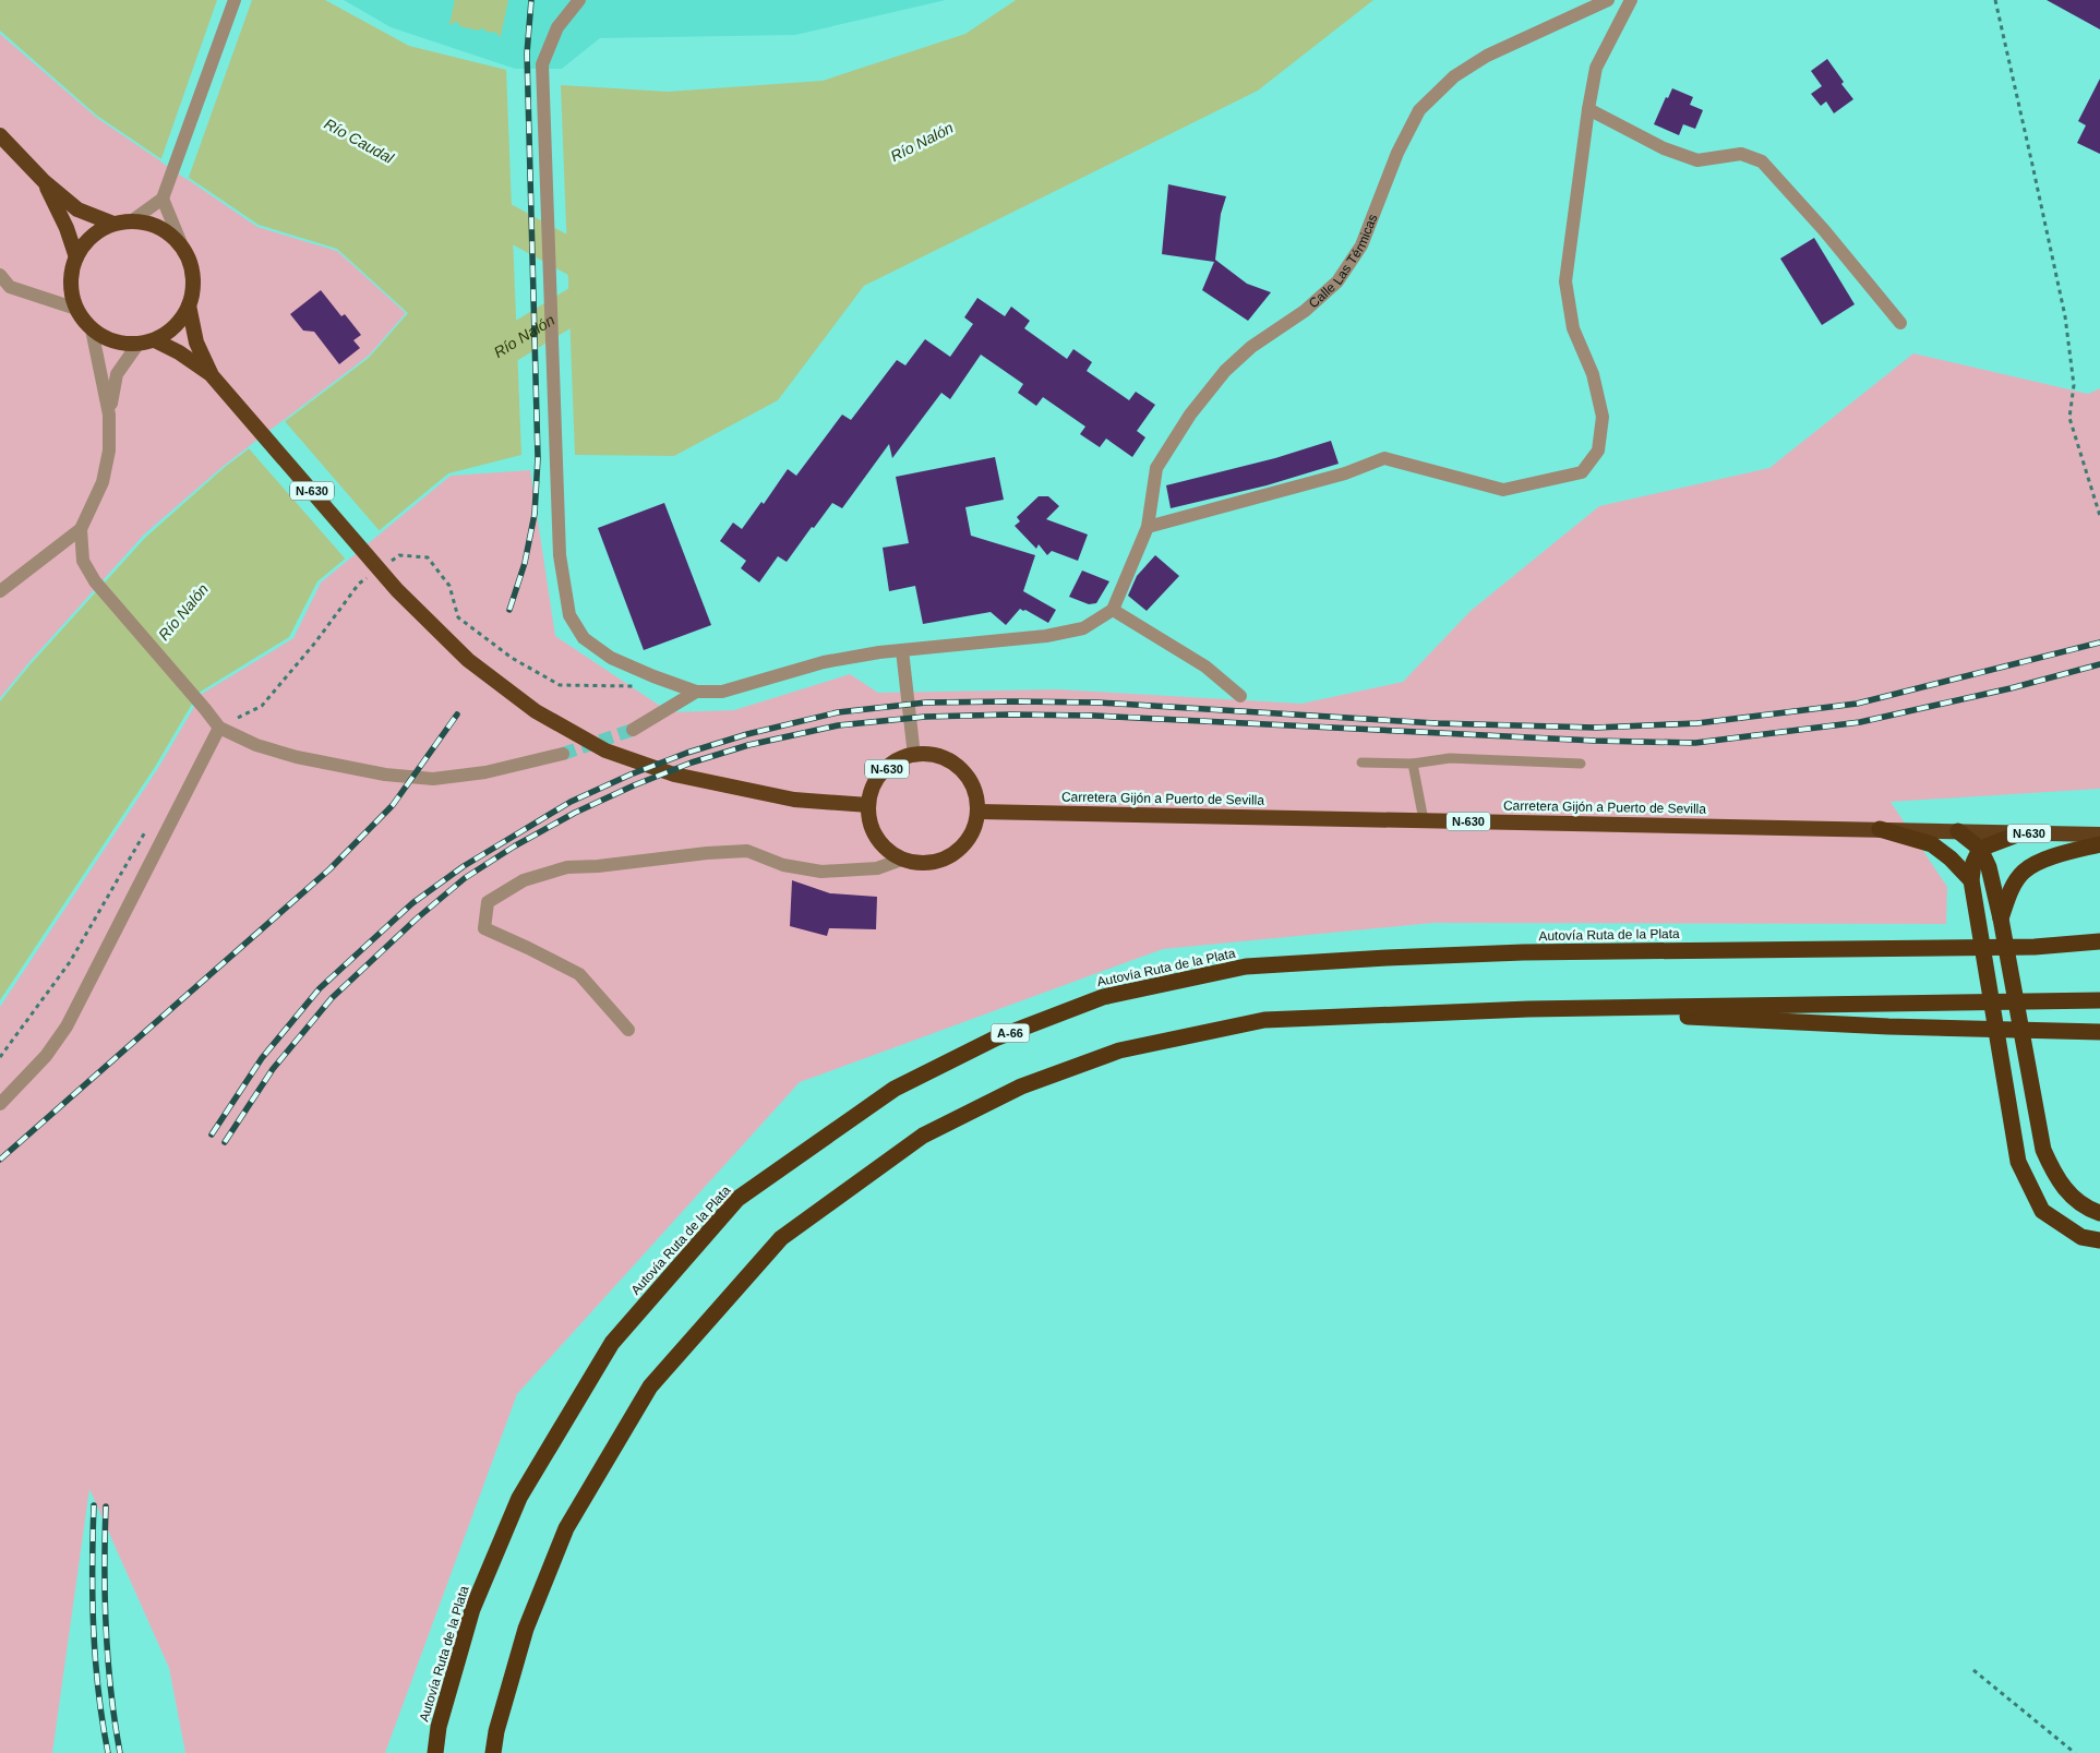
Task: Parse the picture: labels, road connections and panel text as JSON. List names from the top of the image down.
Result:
{
  "streets": {
    "highway": [
      "N-630",
      "Carretera Gijón a Puerto de Sevilla",
      "Autovía Ruta de la Plata",
      "A-66"
    ],
    "street": ["Calle Las Térmicas"]
  },
  "crossings": [
    ["N-630", "Carretera Gijón a Puerto de Sevilla"]
  ],
  "water": ["Río Caudal", "Río Nalón"]
}
